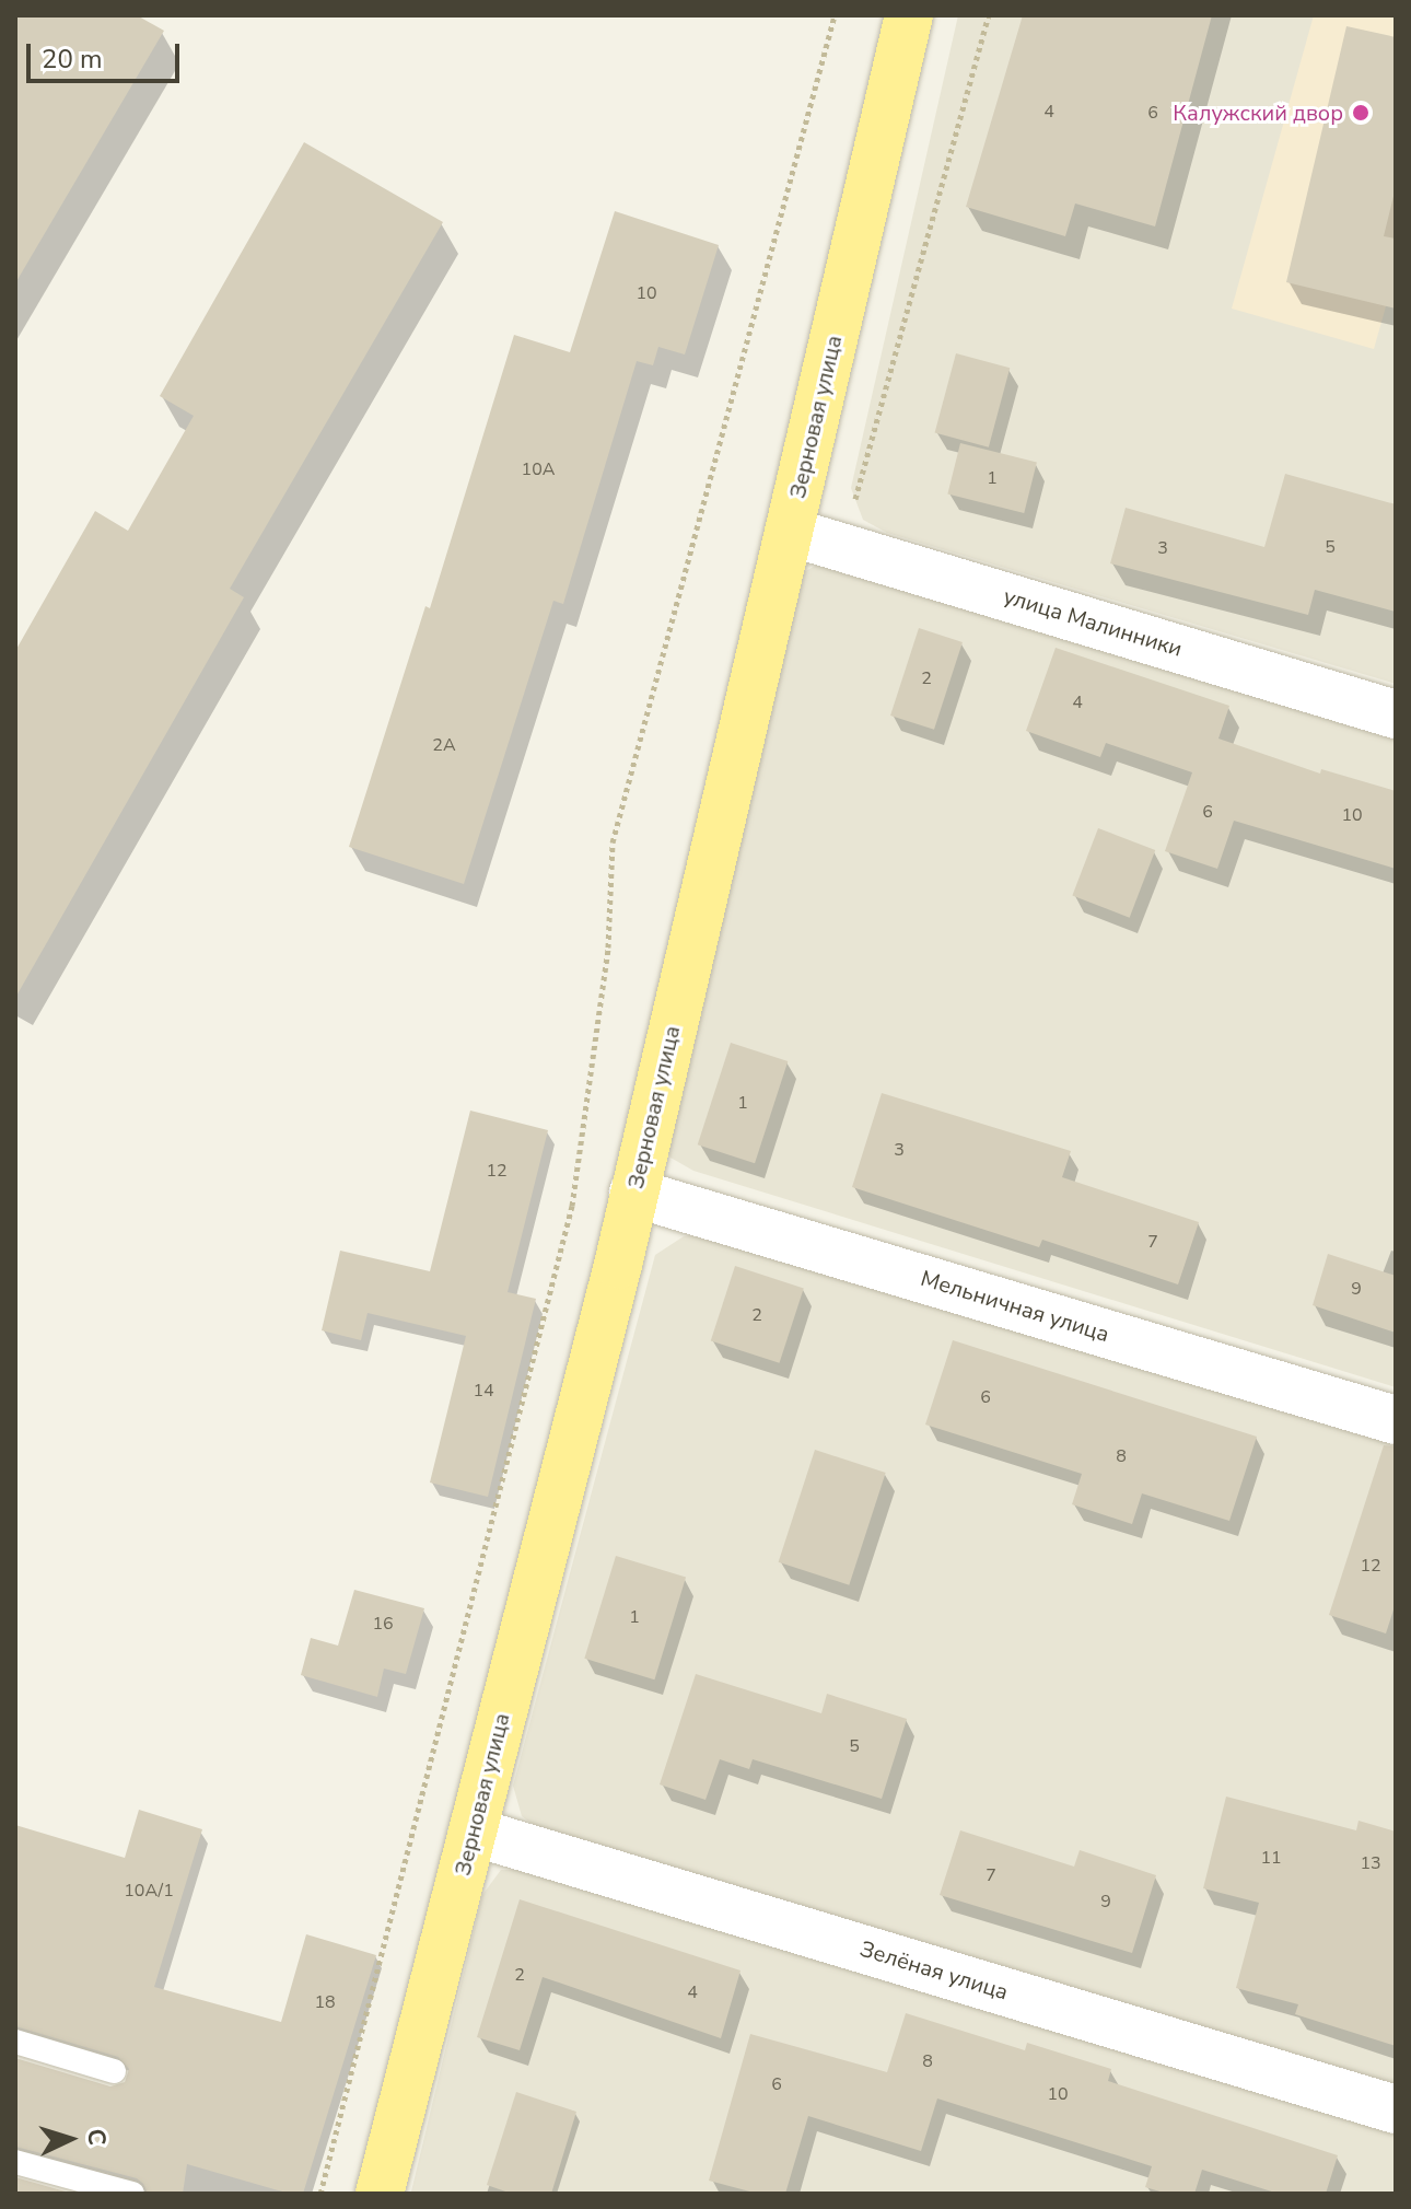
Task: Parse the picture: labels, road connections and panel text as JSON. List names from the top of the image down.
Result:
{
  "streets": {
    "main road": ["Зерновая улица"],
    "street": ["улица Малинники", "Мельничная улица", "Зелёная улица"]
  },
  "crossings": [
    ["Зерновая улица", "улица Малинники"],
    ["Зерновая улица", "Мельничная улица"],
    ["Зерновая улица", "Зелёная улица"]
  ],
  "places": ["Калужский двор"],
  "house_numbers": [
    "4",
    "6",
    "10",
    "10А",
    "1",
    "5",
    "3",
    "2",
    "4",
    "2А",
    "6",
    "10",
    "1",
    "3",
    "12",
    "7",
    "9",
    "2",
    "14",
    "6",
    "8",
    "12",
    "1",
    "16",
    "5",
    "11",
    "13",
    "7",
    "10А/1",
    "9",
    "2",
    "4",
    "18",
    "8",
    "6",
    "10"
  ],
  "scale_bar": "20 m",
  "north": "right"
}
